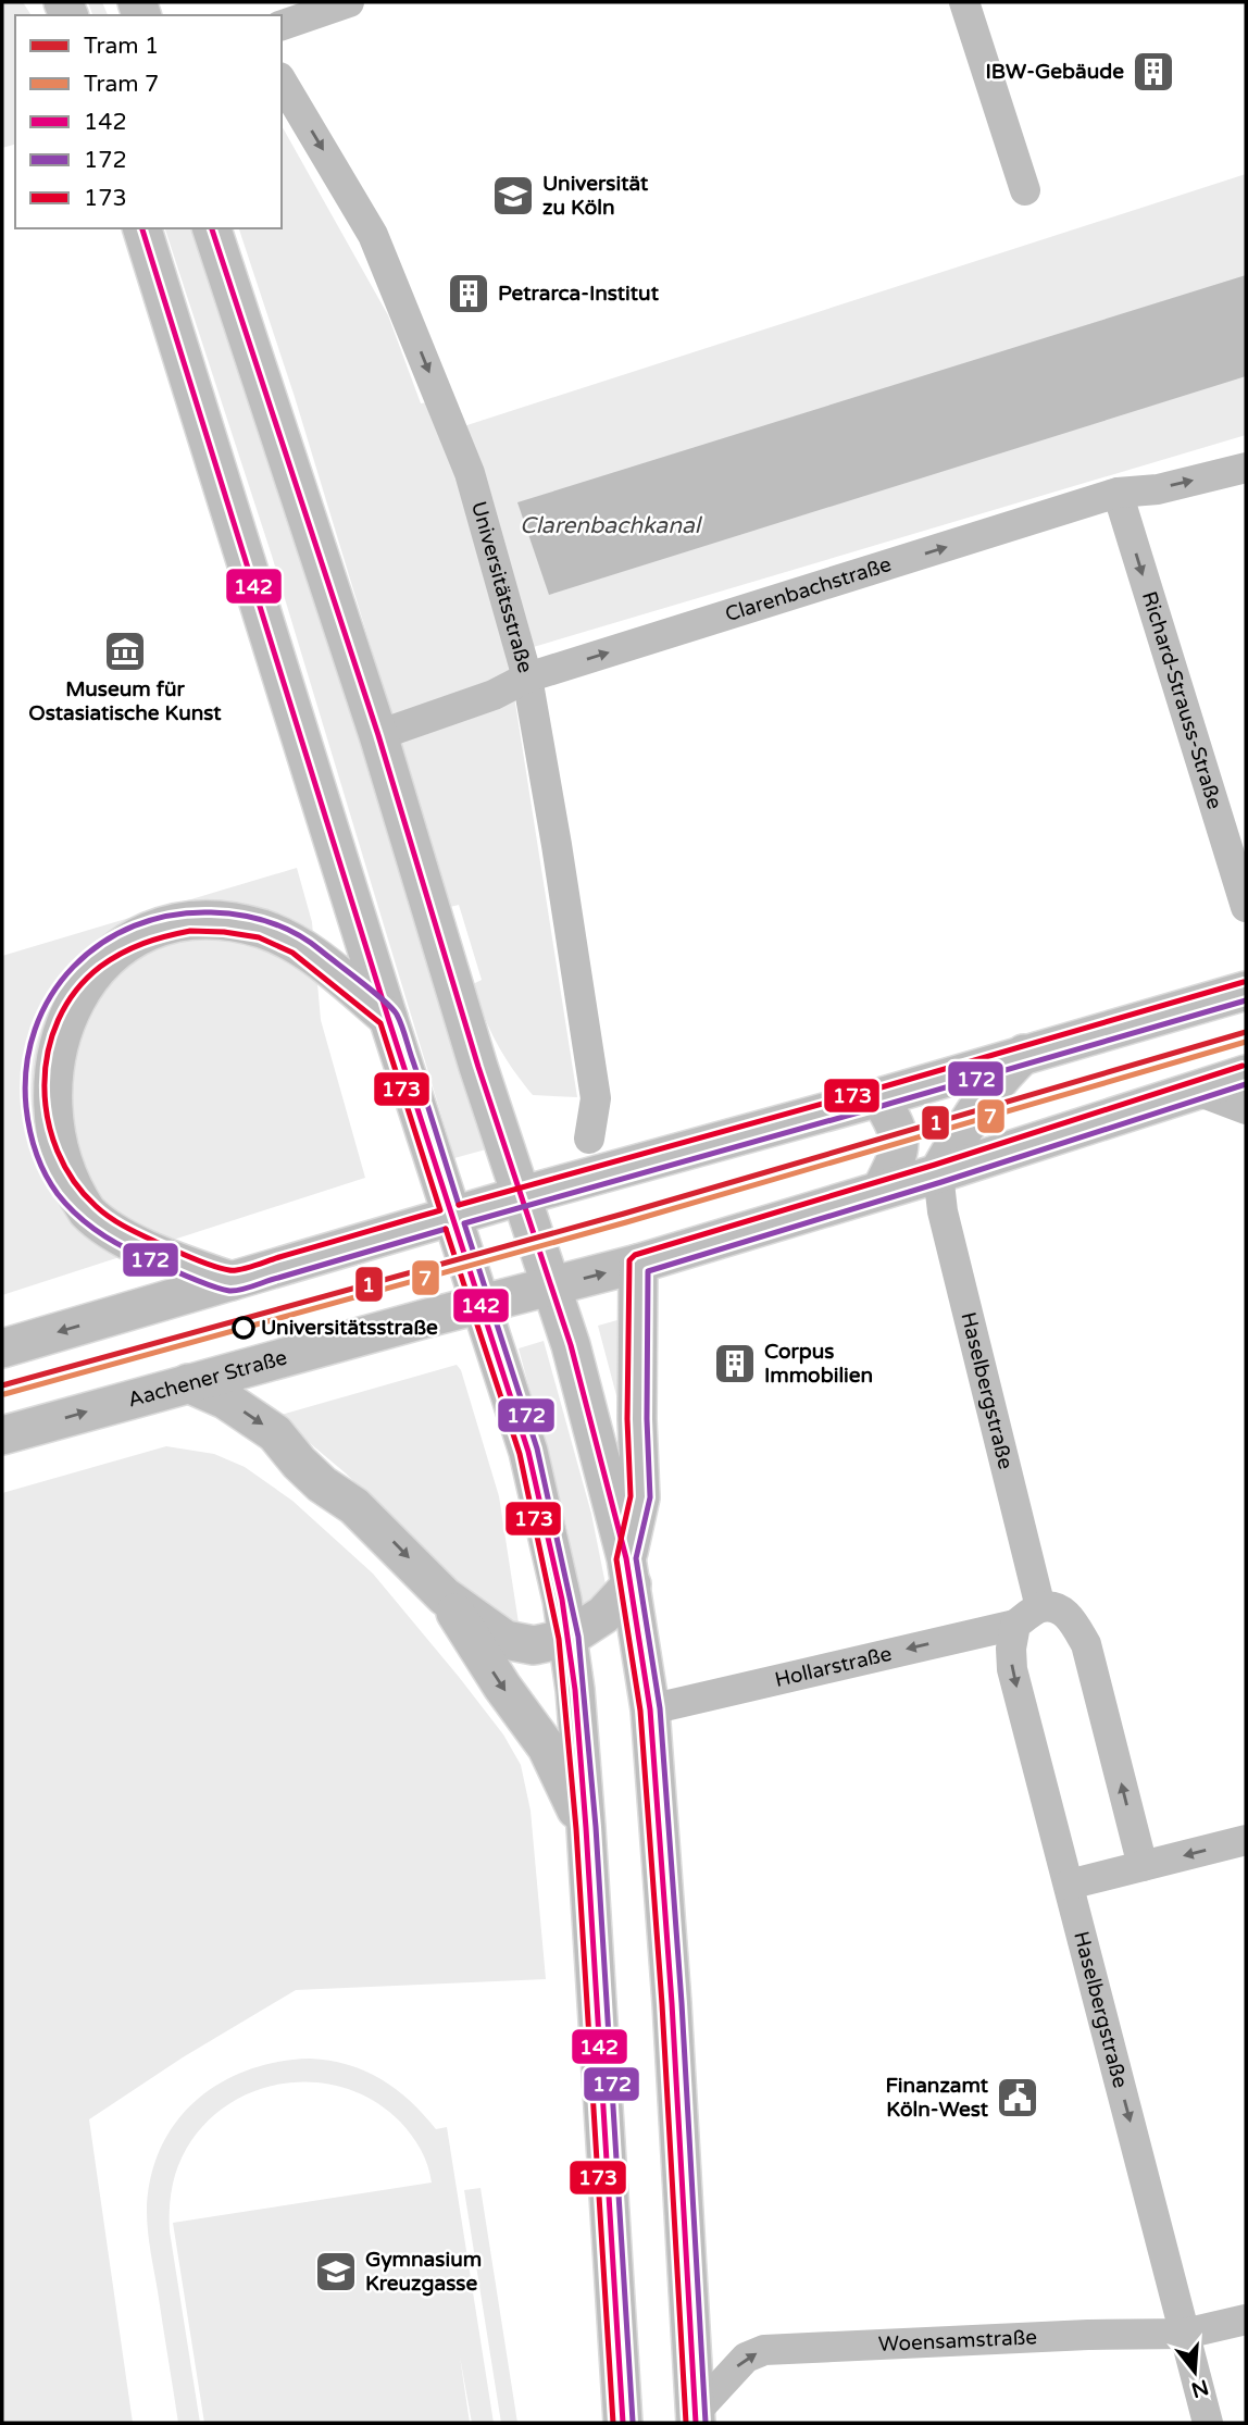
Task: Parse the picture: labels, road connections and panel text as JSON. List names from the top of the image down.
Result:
{
  "streets": {
    "main road": ["Aachener Straße"],
    "street": [
      "Universitätsstraße",
      "Clarenbachstraße",
      "Richard-Strauss-Straße",
      "Haselbergstraße",
      "Hollarstraße",
      "Woensamstraße"
    ]
  },
  "crossings": [
    ["Universitätsstraße", "Clarenbachstraße"],
    ["Clarenbachstraße", "Richard-Strauss-Straße"],
    ["Aachener Straße", "Haselbergstraße"],
    ["Haselbergstraße", "Hollarstraße"],
    ["Haselbergstraße", "Woensamstraße"]
  ],
  "one_way": [
    "Universitätsstraße",
    "Clarenbachstraße",
    "Richard-Strauss-Straße",
    "Hollarstraße",
    "Woensamstraße"
  ],
  "water": ["Clarenbachkanal"],
  "places": {
    "building": ["IBW-Gebäude", "Petrarca-Institut", "Corpus Immobilien"],
    "school or university": ["Universität zu Köln", "Gymnasium Kreuzgasse"],
    "museum": ["Museum für Ostasiatische Kunst"],
    "other": ["Universitätsstraße"],
    "public building": ["Finanzamt Köln-West"]
  },
  "lines": [
    "transit line 142",
    "transit line 172",
    "transit line 173",
    "tram line 1",
    "tram line 7"
  ],
  "legend": [
    "Tram 1",
    "Tram 7",
    "142",
    "172",
    "173"
  ],
  "north": "bottom"
}
